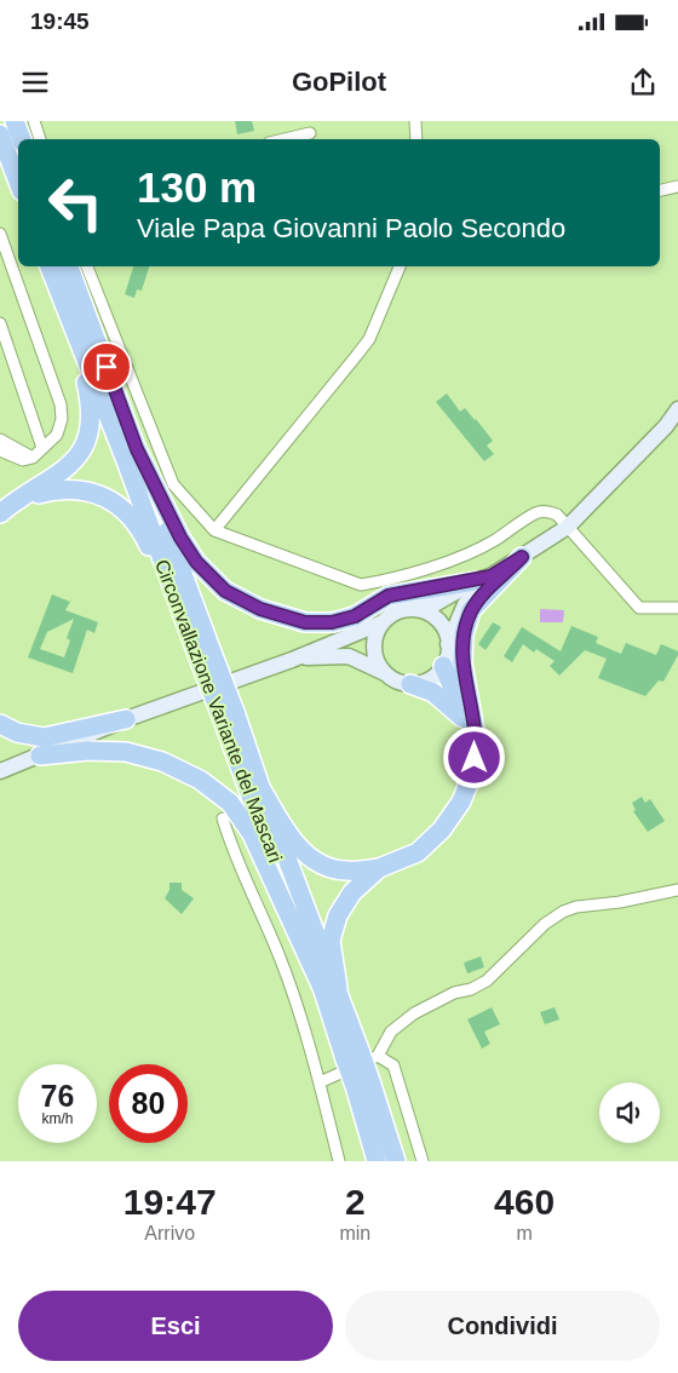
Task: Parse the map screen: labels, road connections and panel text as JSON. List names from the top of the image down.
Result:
{
  "streets": {
    "highway": ["Circonvallazione Variante del Mascari"]
  },
  "page": {
    "status": "19:45",
    "header": "GoPilot",
    "turn": ["130 m", "Viale Papa Giovanni Paolo Secondo"],
    "speed": "76 km/h",
    "limit": "80",
    "eta": [
      "19:47",
      "Arrivo",
      "2",
      "min",
      "460",
      "m"
    ],
    "buttons": ["Esci", "Condividi"]
  }
}
